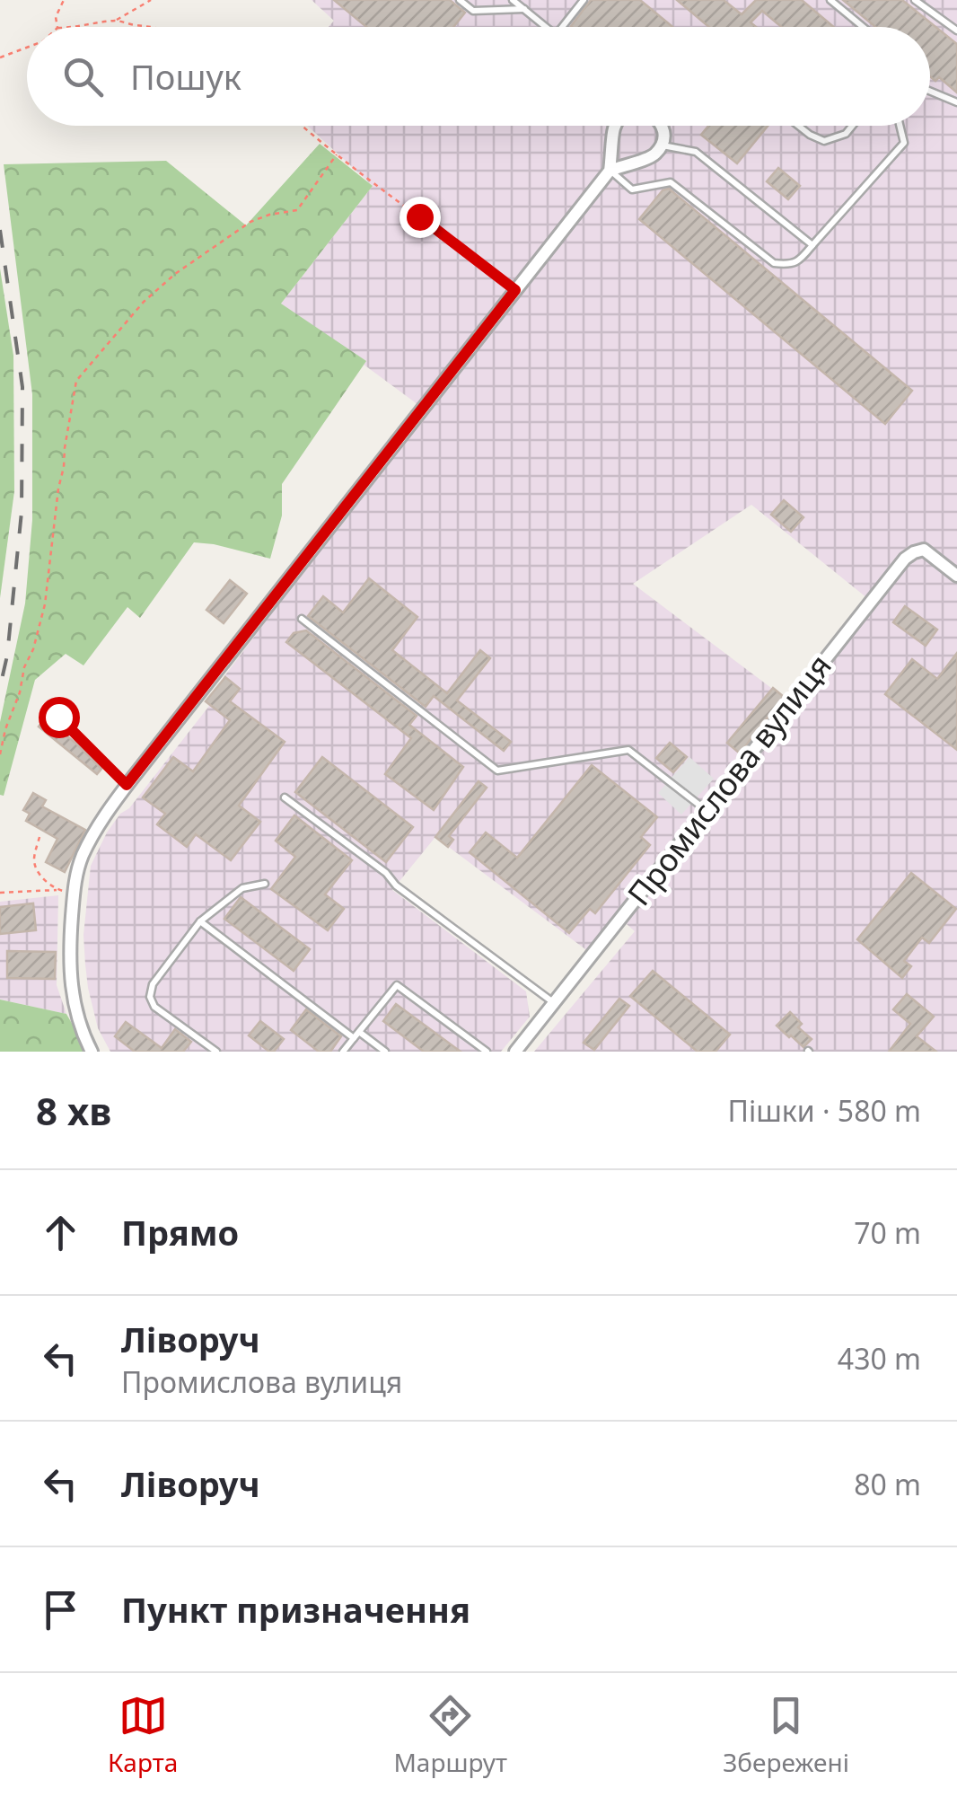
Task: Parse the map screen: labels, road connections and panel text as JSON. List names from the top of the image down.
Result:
{
  "streets": {
    "street": ["Промислова вулиця"]
  },
  "page": {
    "search": "Пошук",
    "heading": ["8 хв", "Пішки · 580 m"],
    "list": [
      ["Прямо", "70 m"],
      ["Ліворуч", "Промислова вулиця", "430 m"],
      ["Ліворуч", "80 m"],
      "Пункт призначення"
    ],
    "nav": ["Карта", "Маршрут", "Збережені"]
  }
}
